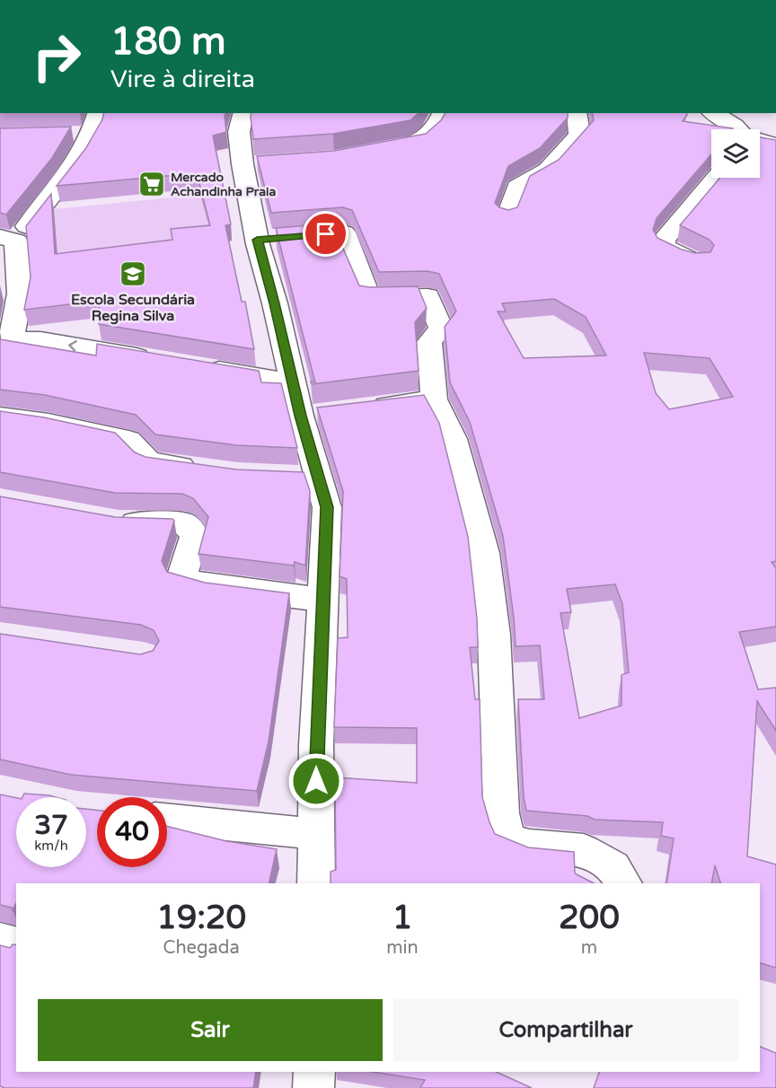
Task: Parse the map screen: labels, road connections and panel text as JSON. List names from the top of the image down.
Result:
{
  "places": {
    "supermarket": ["Mercado Achandinha Praia"],
    "school or university": ["Escola Secundária Regina Silva"]
  },
  "page": {
    "turn": ["180 m", "Vire à direita"],
    "speed": "37 km/h",
    "limit": "40",
    "eta": [
      "19:20",
      "Chegada",
      "1",
      "min",
      "200",
      "m"
    ],
    "buttons": ["Sair", "Compartilhar"]
  }
}
